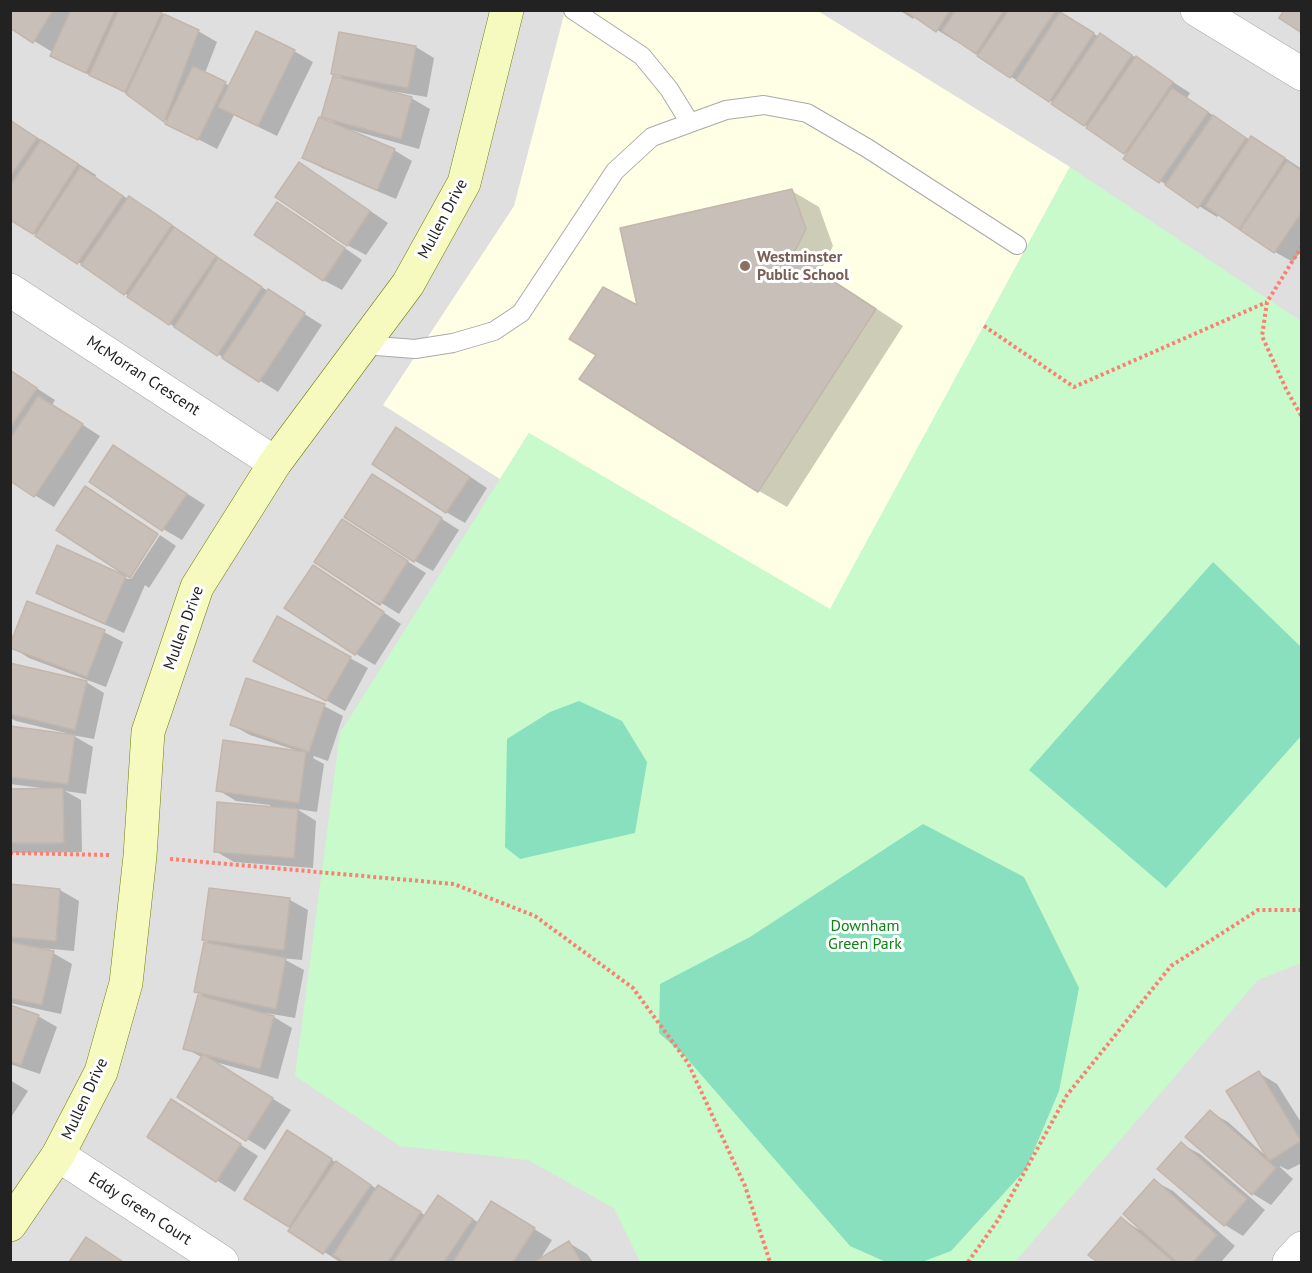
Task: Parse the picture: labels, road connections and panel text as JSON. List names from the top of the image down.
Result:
{
  "streets": {
    "street": ["Mullen Drive", "McMorran Crescent", "Eddy Green Court"]
  },
  "crossings": [
    ["Mullen Drive", "McMorran Crescent"],
    ["Mullen Drive", "Eddy Green Court"]
  ],
  "parks": ["Downham Green Park"],
  "places": ["Westminster Public School"]
}
